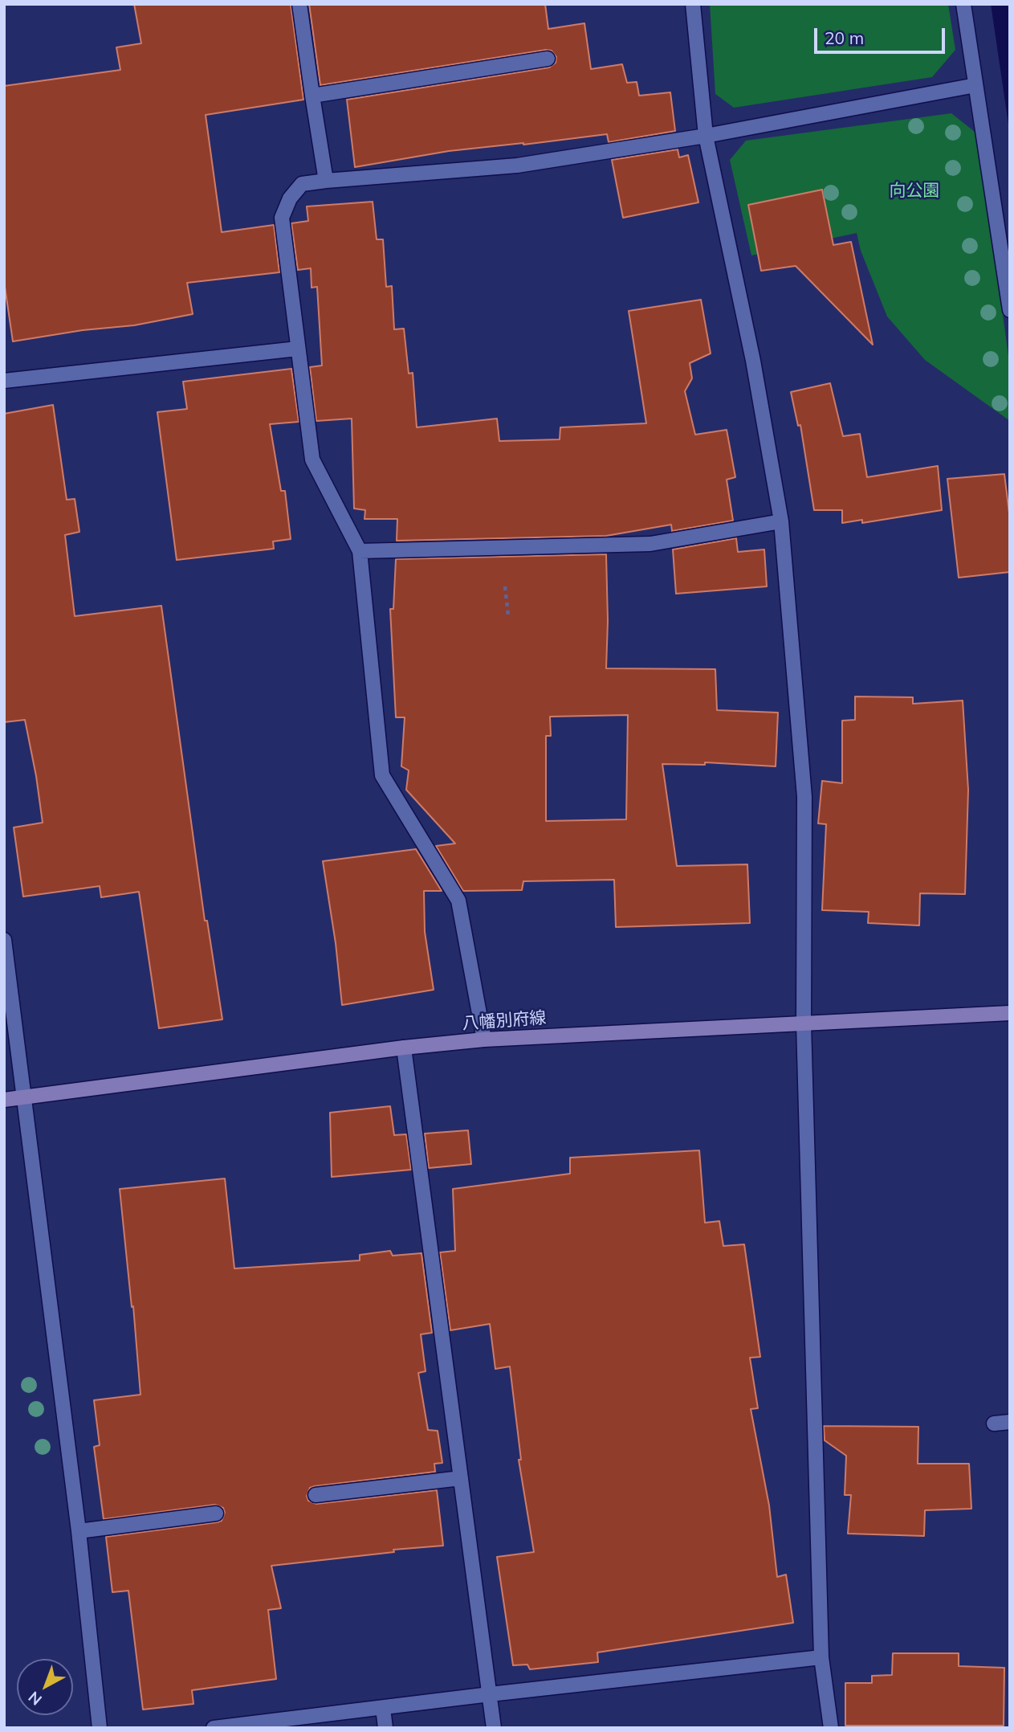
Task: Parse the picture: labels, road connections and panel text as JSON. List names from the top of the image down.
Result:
{
  "streets": {
    "main road": ["八幡別府線"]
  },
  "parks": ["向公園"],
  "scale_bar": "20 m",
  "north": "bottom left"
}
